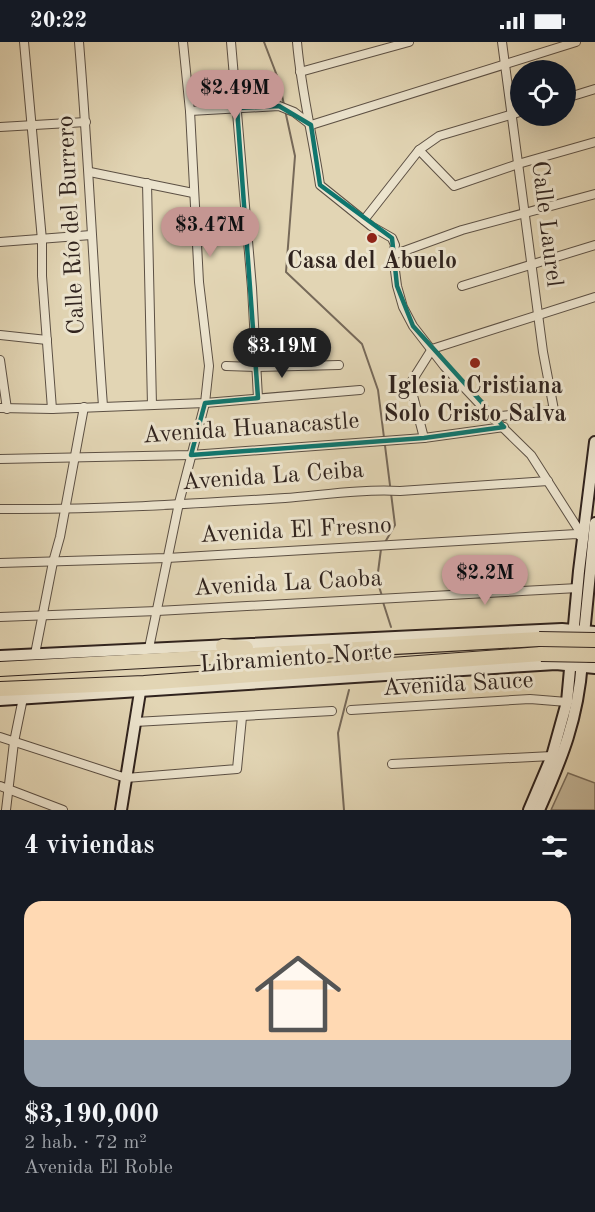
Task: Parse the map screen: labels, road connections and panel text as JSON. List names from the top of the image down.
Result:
{
  "streets": {
    "highway": ["Libramiento Norte"],
    "street": [
      "Calle Laurel",
      "Calle Río del Burrero",
      "Avenida Huanacastle",
      "Avenida La Ceiba",
      "Avenida El Fresno",
      "Avenida La Caoba",
      "Avenida Sauce"
    ]
  },
  "places": ["Casa del Abuelo", "Iglesia Cristiana Solo Cristo Salva"],
  "page": {
    "status": "20:22",
    "price": [
      "$2.49M",
      "$3.47M",
      "$3.19M",
      "$2.2M"
    ],
    "heading": "4 viviendas",
    "list": [
      {
        "name": "$3,190,000",
        "note": "2 hab. · 72 m² · Avenida El Roble"
      }
    ]
  }
}
